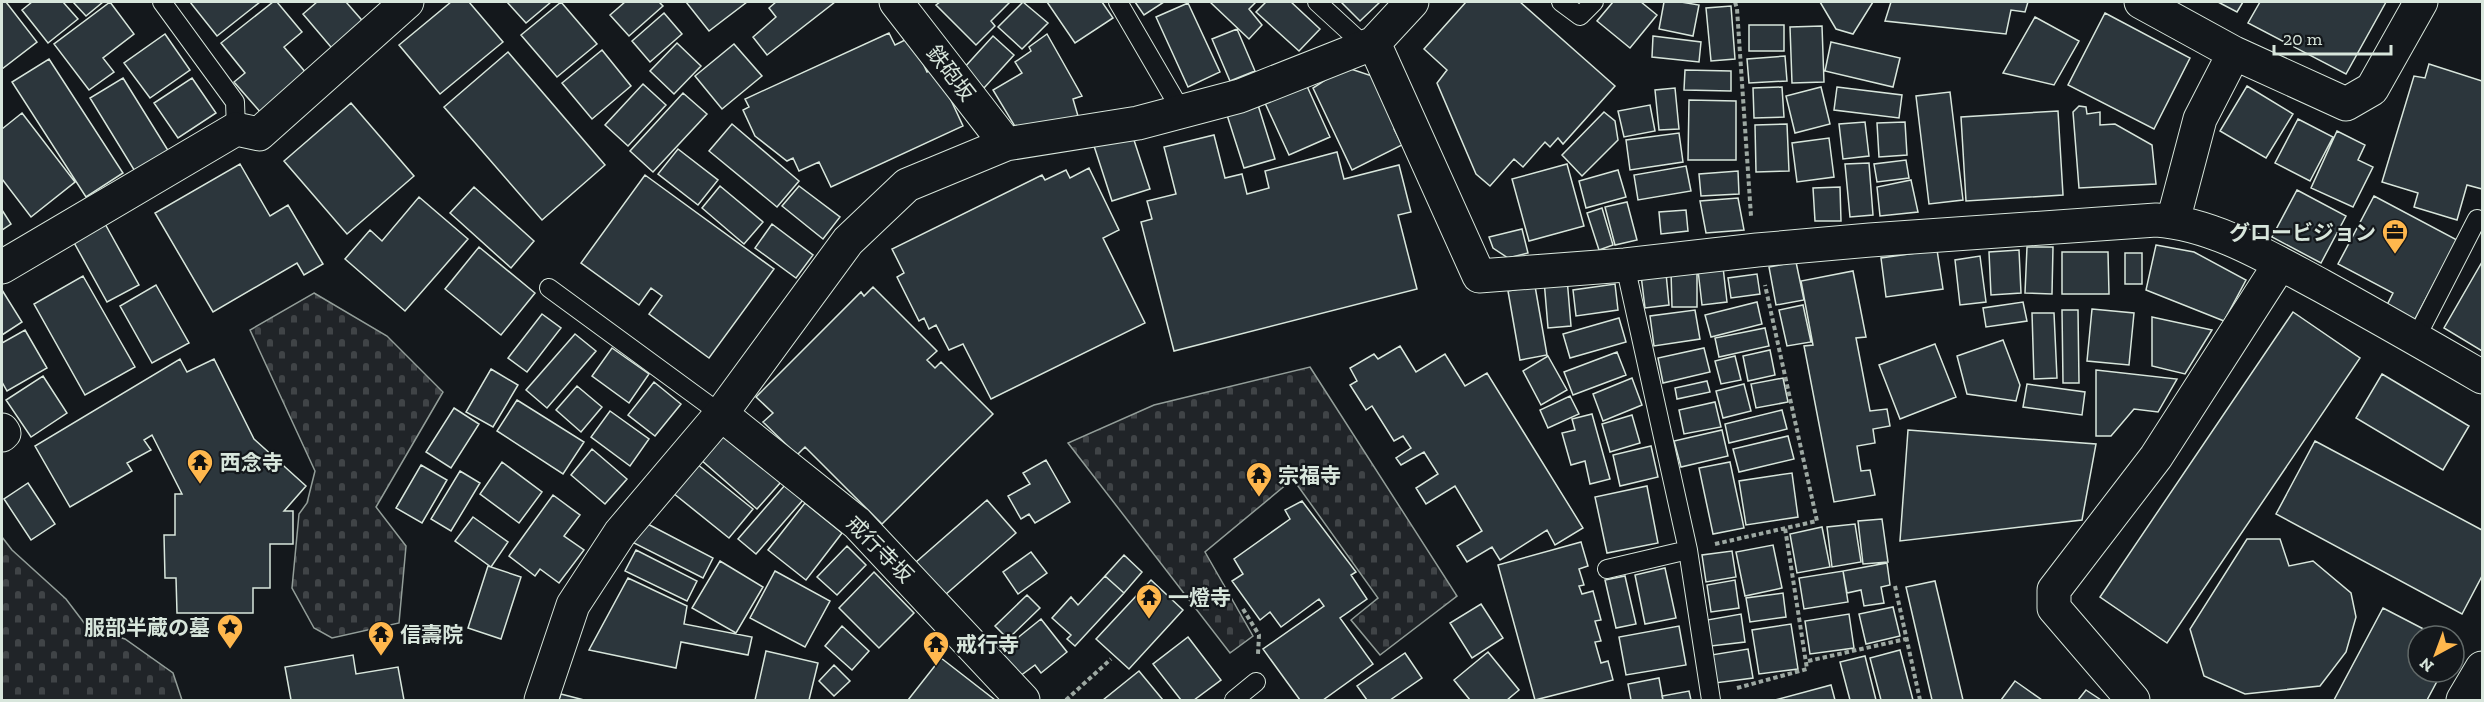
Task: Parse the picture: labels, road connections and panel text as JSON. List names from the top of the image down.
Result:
{
  "streets": {
    "street": ["鉄砲坂", "戒行寺坂"]
  },
  "places": {
    "office": ["グロービジョン"],
    "temple": [
      "西念寺",
      "宗福寺",
      "一燈寺",
      "信壽院",
      "戒行寺"
    ],
    "place": ["服部半蔵の墓"]
  },
  "scale_bar": "20 m",
  "north": "bottom left"
}
